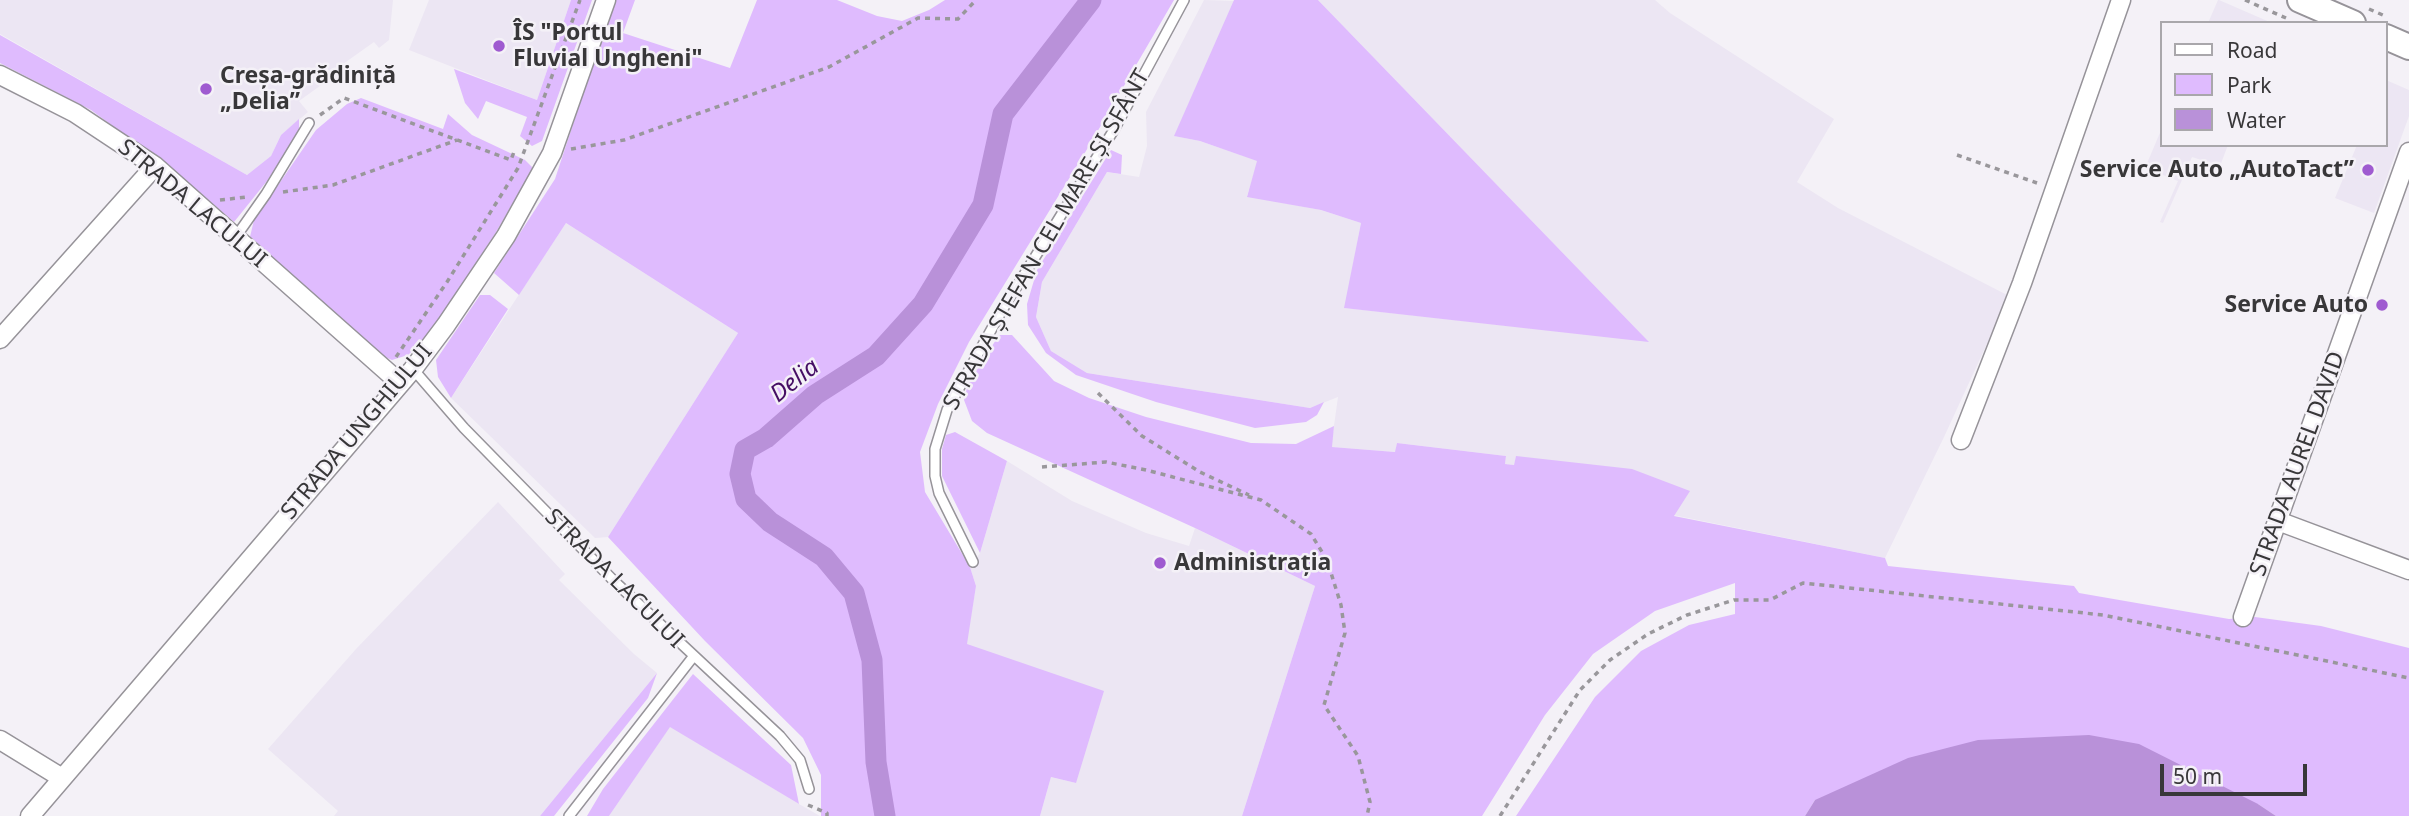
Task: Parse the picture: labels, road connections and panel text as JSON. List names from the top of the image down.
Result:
{
  "streets": {
    "street": ["STRADA LACULUI", "STRADA UNGHIULUI", "STRADA AUREL DAVID"],
    "lane": ["STRADA ȘTEFAN CEL MARE ȘI SFÂNT"]
  },
  "crossings": [
    ["STRADA LACULUI", "STRADA UNGHIULUI"]
  ],
  "water": ["Delia"],
  "places": [
    "ÎS \"Portul Fluvial Ungheni\"",
    "Creșa-grădiniță „Delia”",
    "Service Auto „AutoTact”",
    "Service Auto",
    "Administrația"
  ],
  "legend": ["Road", "Park", "Water"],
  "scale_bar": "50 m"
}
